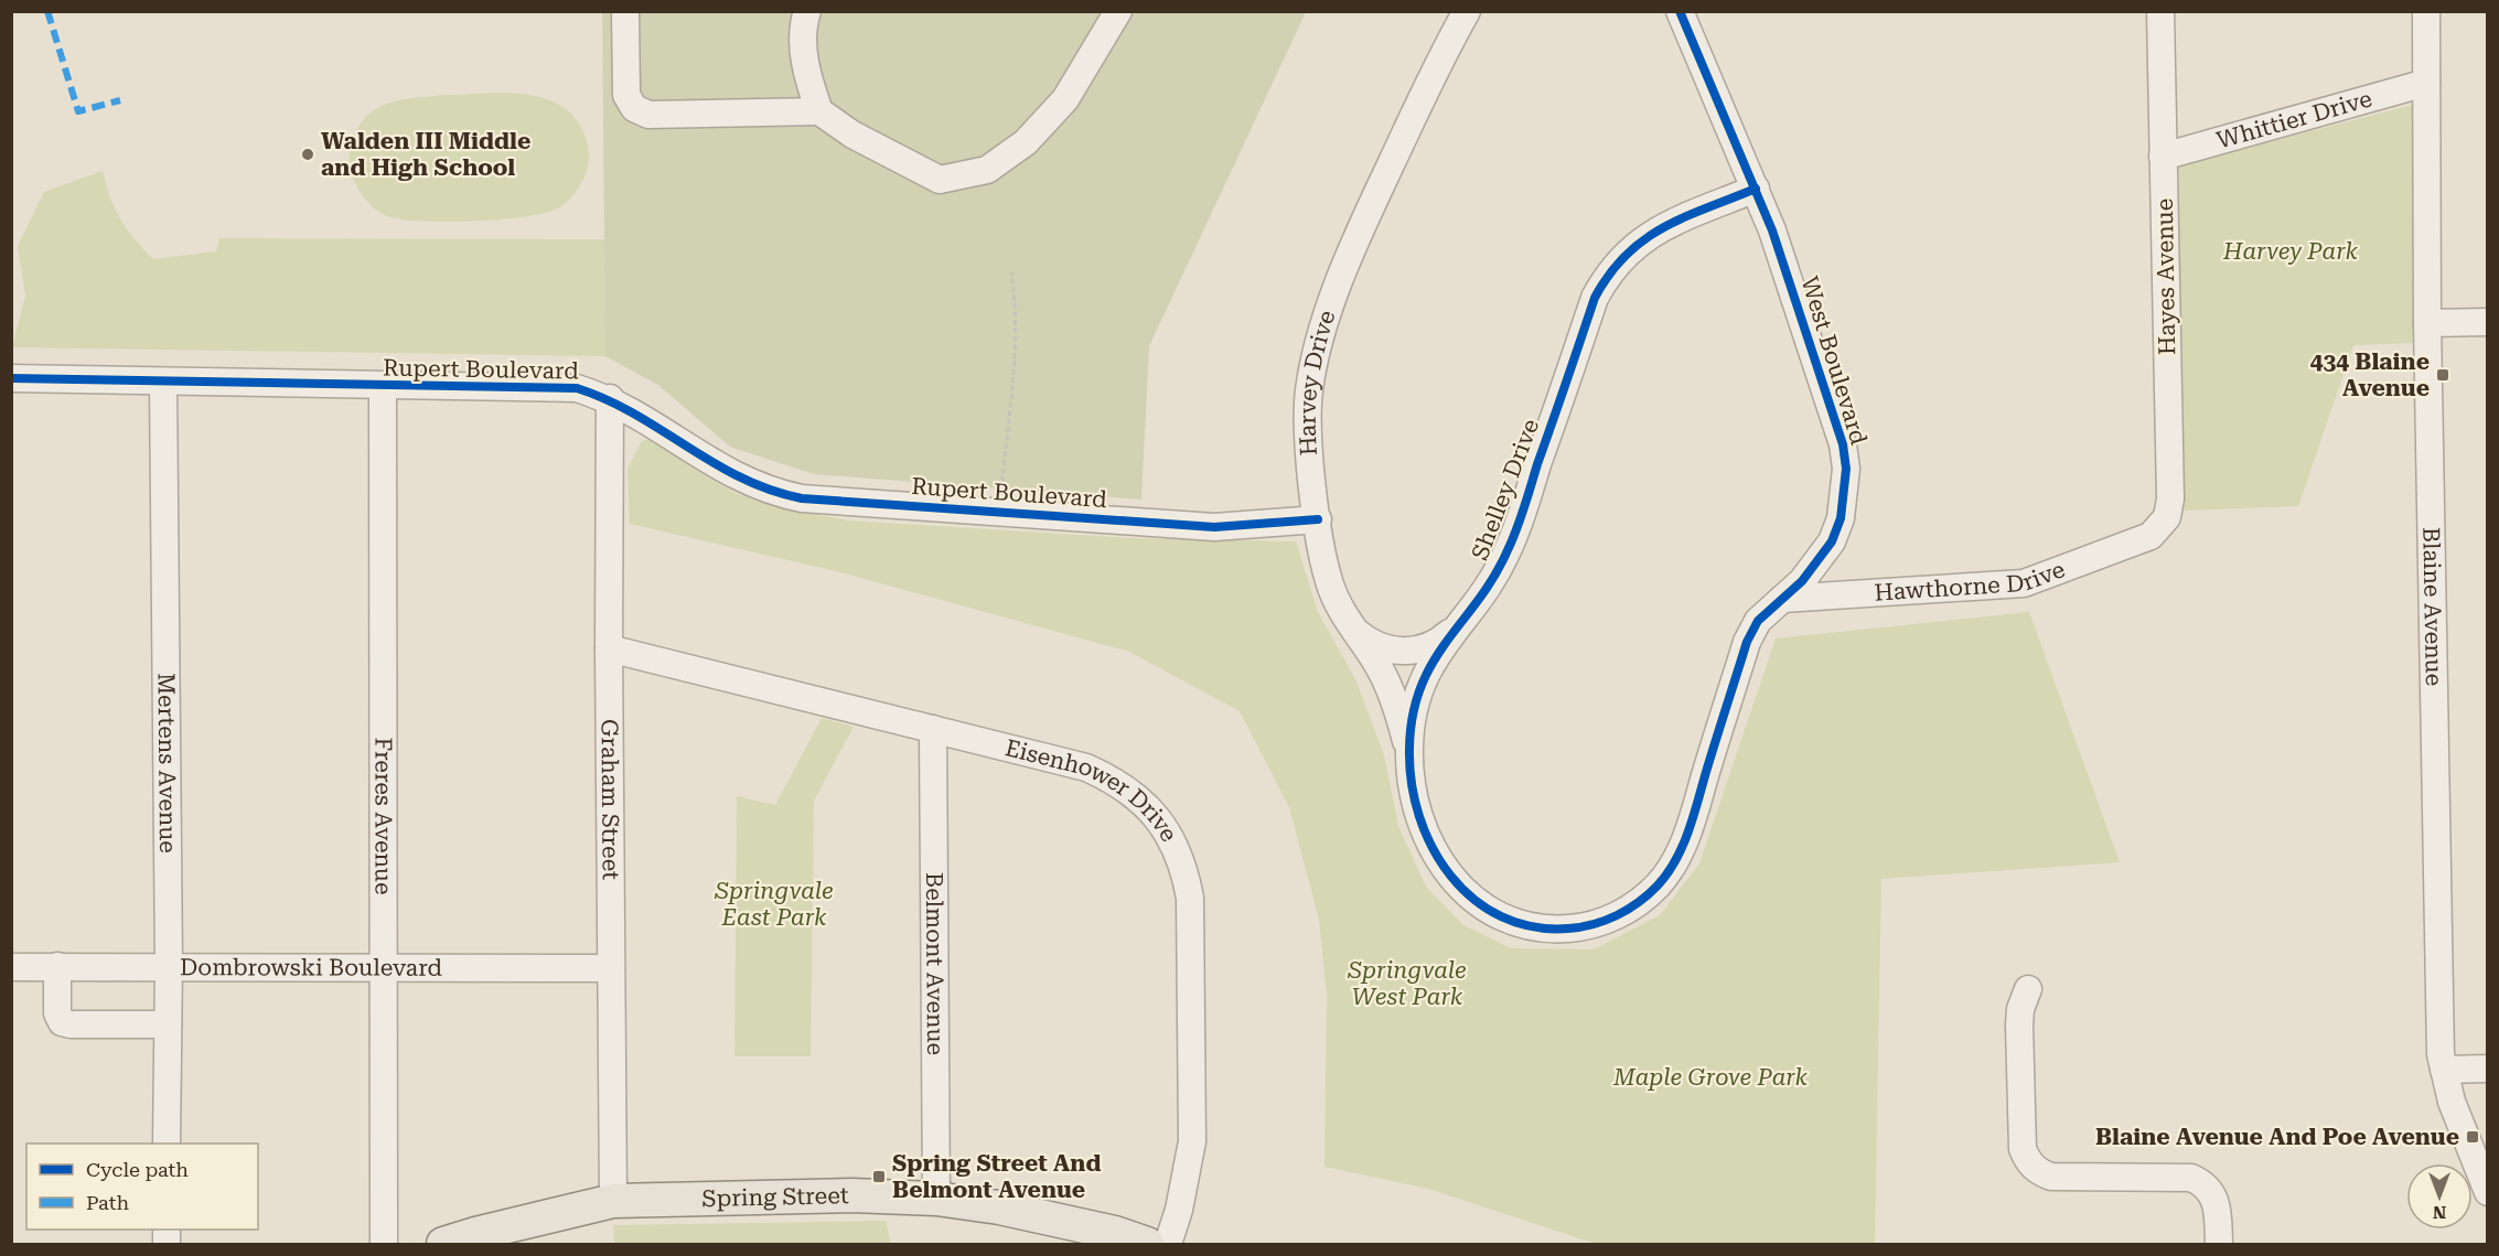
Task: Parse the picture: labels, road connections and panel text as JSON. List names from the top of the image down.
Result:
{
  "streets": {
    "main road": ["Spring Street"],
    "street": [
      "Whittier Drive",
      "Hayes Avenue",
      "West Boulevard",
      "Rupert Boulevard",
      "Harvey Drive",
      "Shelley Drive",
      "Hawthorne Drive",
      "Blaine Avenue",
      "Mertens Avenue",
      "Eisenhower Drive",
      "Graham Street",
      "Freres Avenue",
      "Belmont Avenue",
      "Dombrowski Boulevard"
    ]
  },
  "crossings": [
    ["Whittier Drive", "Hayes Avenue"],
    ["Whittier Drive", "Blaine Avenue"],
    ["Hayes Avenue", "Hawthorne Drive"],
    ["West Boulevard", "Shelley Drive"],
    ["West Boulevard", "Hawthorne Drive"],
    ["Rupert Boulevard", "Harvey Drive"],
    ["Rupert Boulevard", "Mertens Avenue"],
    ["Rupert Boulevard", "Graham Street"],
    ["Rupert Boulevard", "Freres Avenue"],
    ["Harvey Drive", "Shelley Drive"],
    ["Mertens Avenue", "Dombrowski Boulevard"],
    ["Eisenhower Drive", "Graham Street"],
    ["Eisenhower Drive", "Belmont Avenue"],
    ["Graham Street", "Dombrowski Boulevard"],
    ["Graham Street", "Spring Street"],
    ["Freres Avenue", "Dombrowski Boulevard"],
    ["Belmont Avenue", "Spring Street"]
  ],
  "parks": [
    "Harvey Park",
    "Springvale East Park",
    "Springvale West Park",
    "Maple Grove Park"
  ],
  "places": {
    "other": ["Walden III Middle and High School"],
    "transit": ["434 Blaine Avenue", "Blaine Avenue And Poe Avenue", "Spring Street And Belmont Avenue"]
  },
  "legend": ["Cycle path", "Path"],
  "north": "bottom"
}
